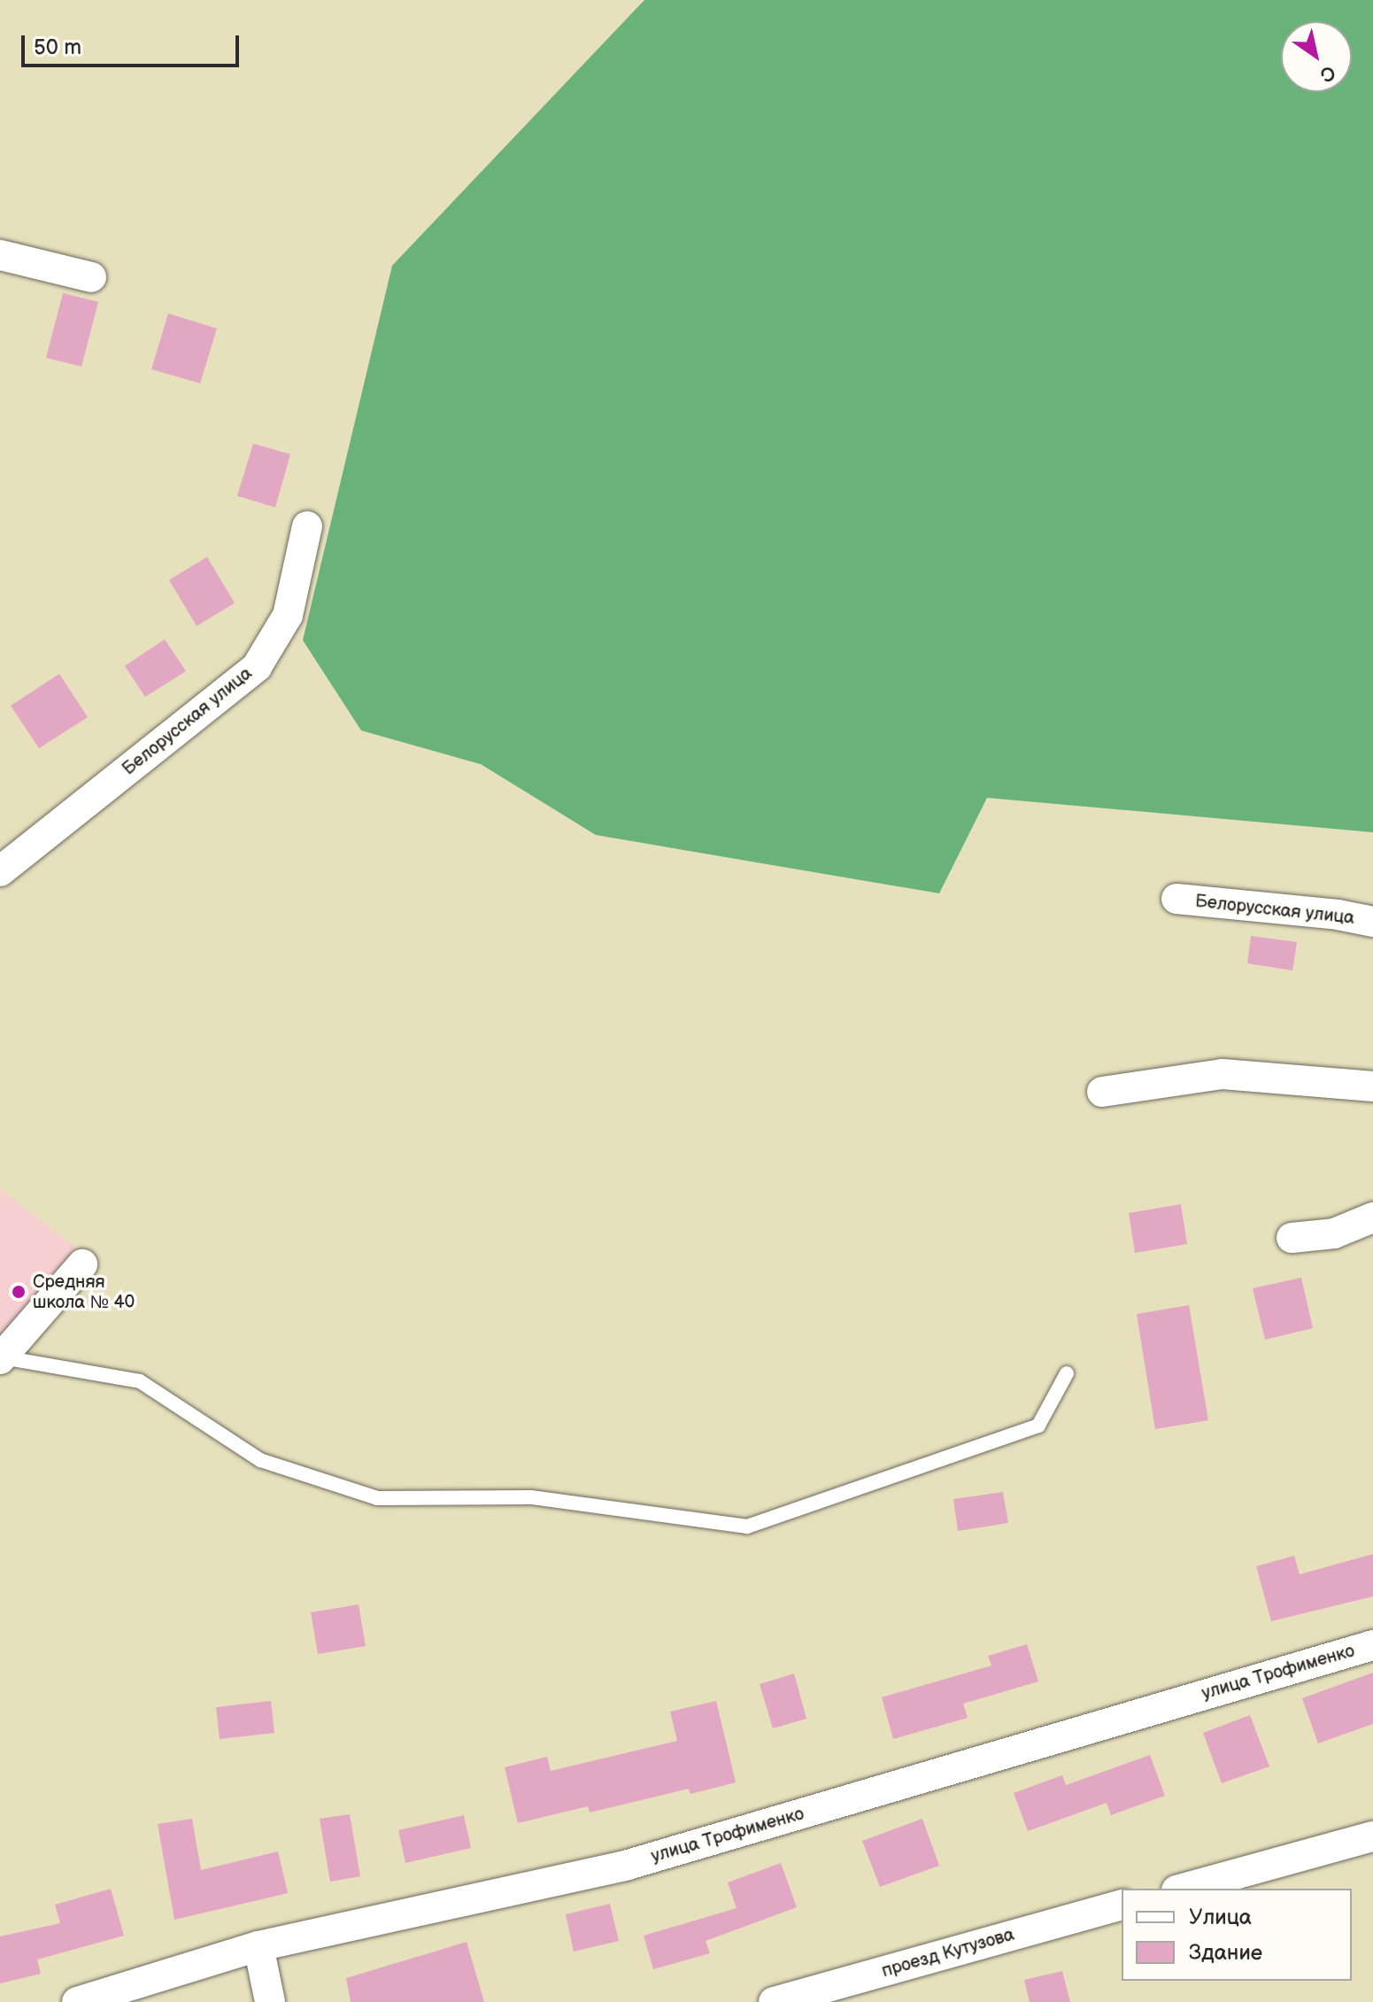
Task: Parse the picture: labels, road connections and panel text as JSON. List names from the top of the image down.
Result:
{
  "streets": {
    "street": ["Белорусская улица", "улица Трофименко", "проезд Кутузова"]
  },
  "places": ["Средняя школа № 40"],
  "legend": ["Улица", "Здание"],
  "scale_bar": "50 m",
  "north": "bottom right"
}
